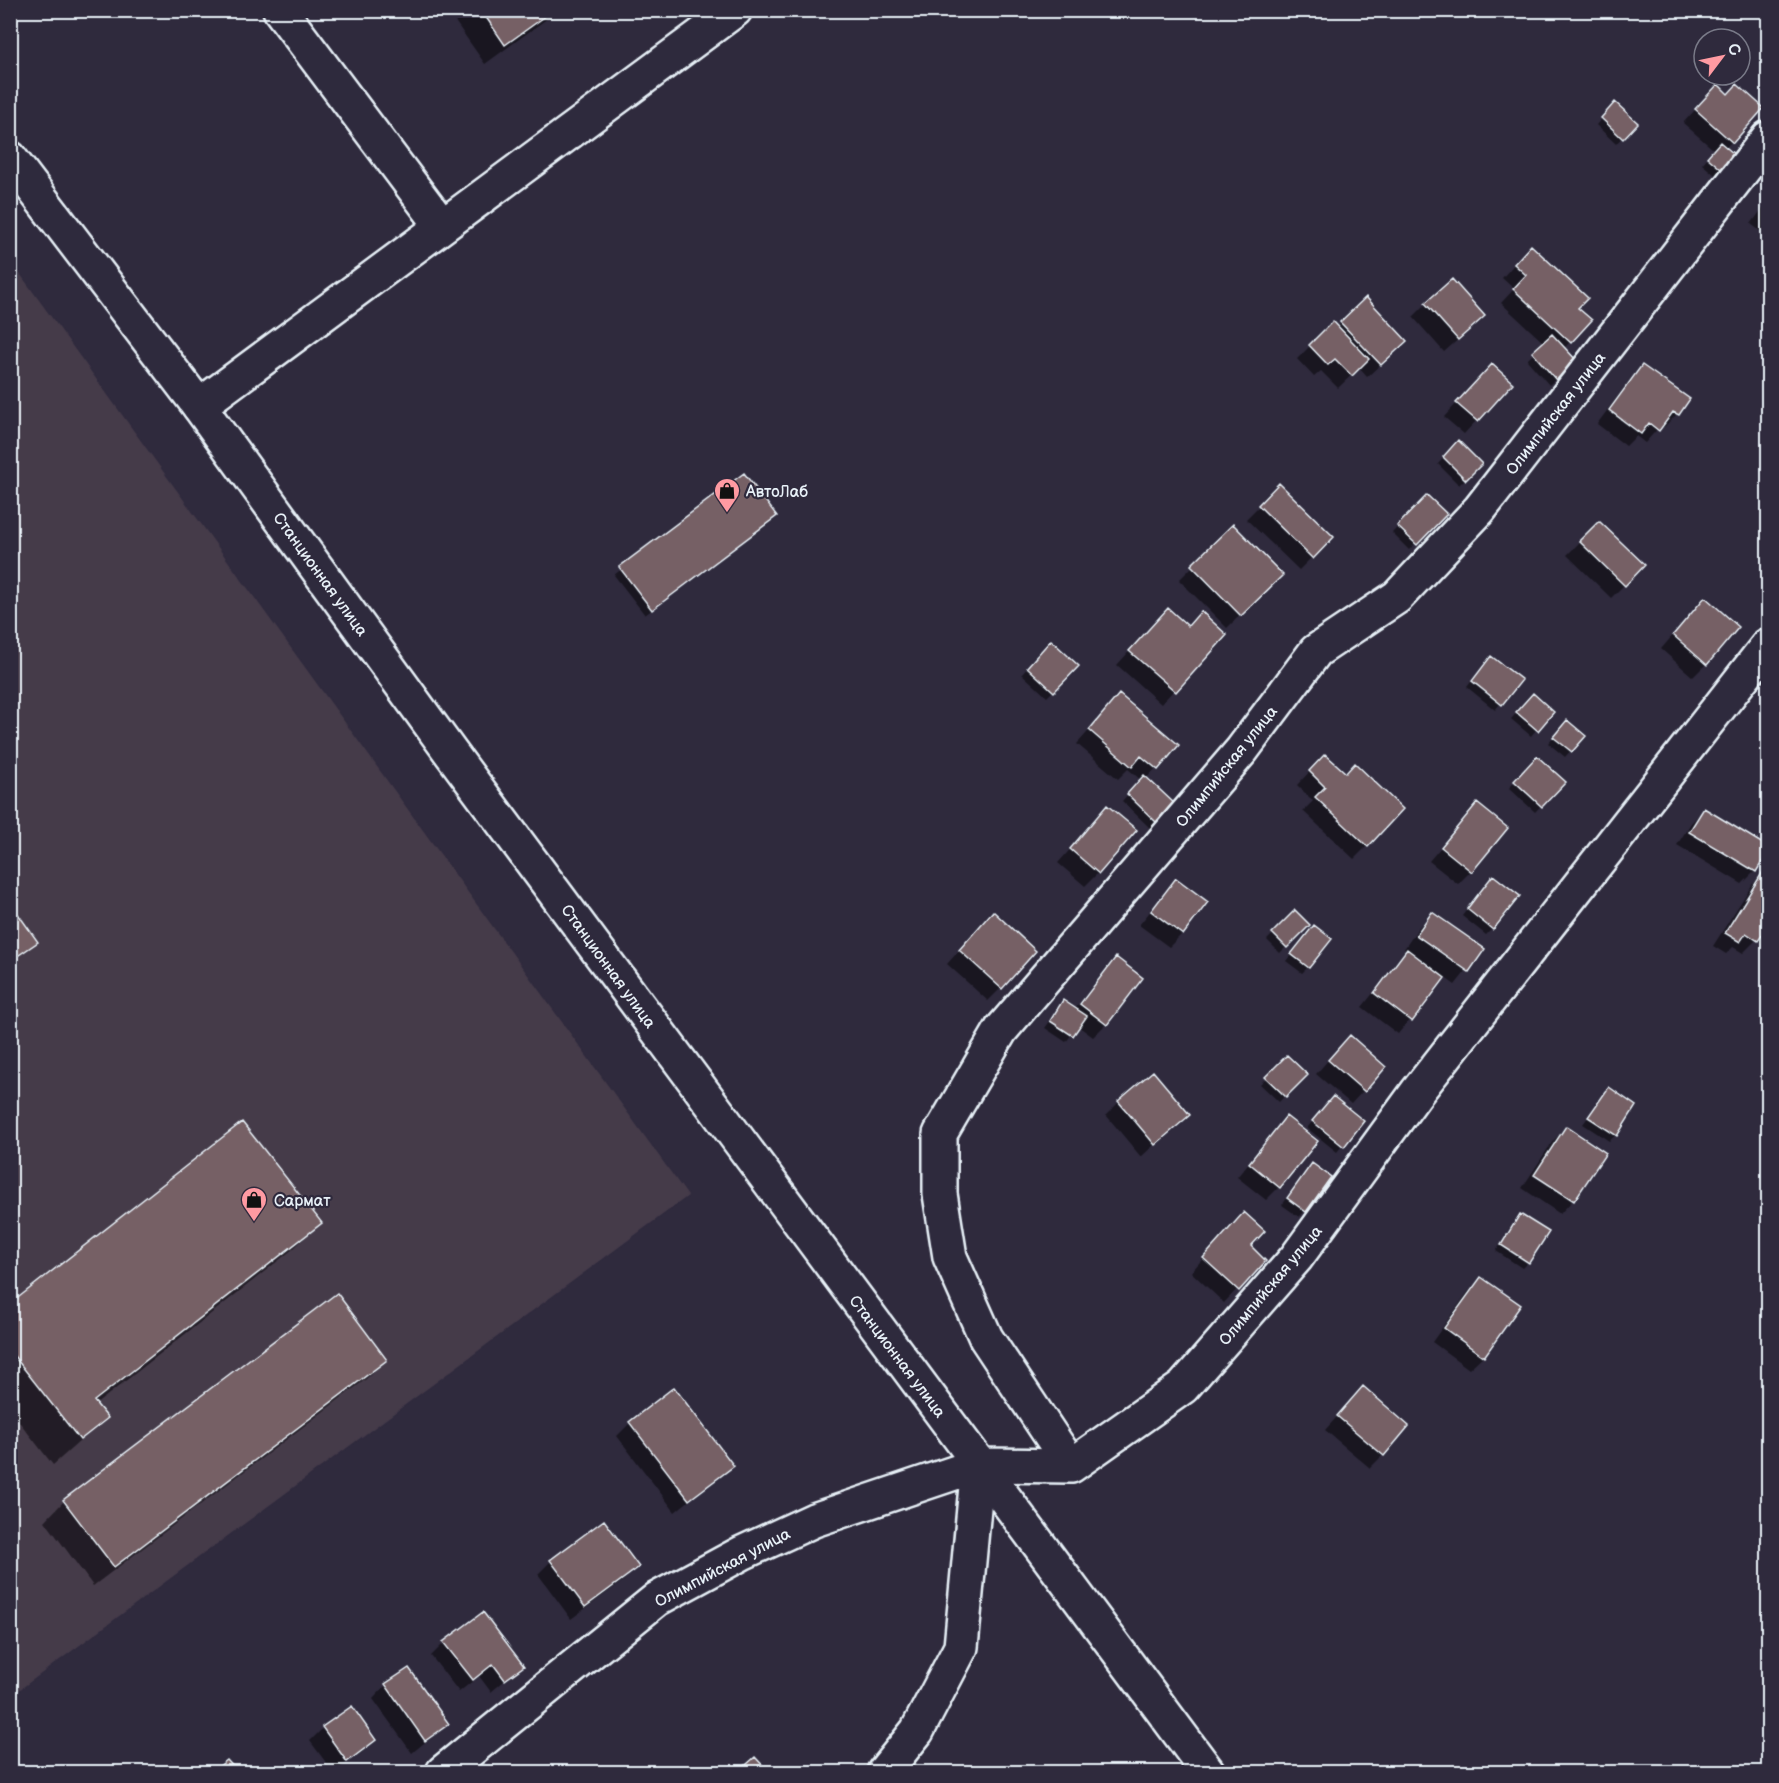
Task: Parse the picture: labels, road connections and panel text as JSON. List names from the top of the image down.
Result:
{
  "streets": {
    "street": ["Олимпийская улица", "Станционная улица"]
  },
  "crossings": [
    ["Олимпийская улица", "Станционная улица"]
  ],
  "places": {
    "shop": ["АвтоЛаб", "Сармат"]
  },
  "north": "top right"
}
